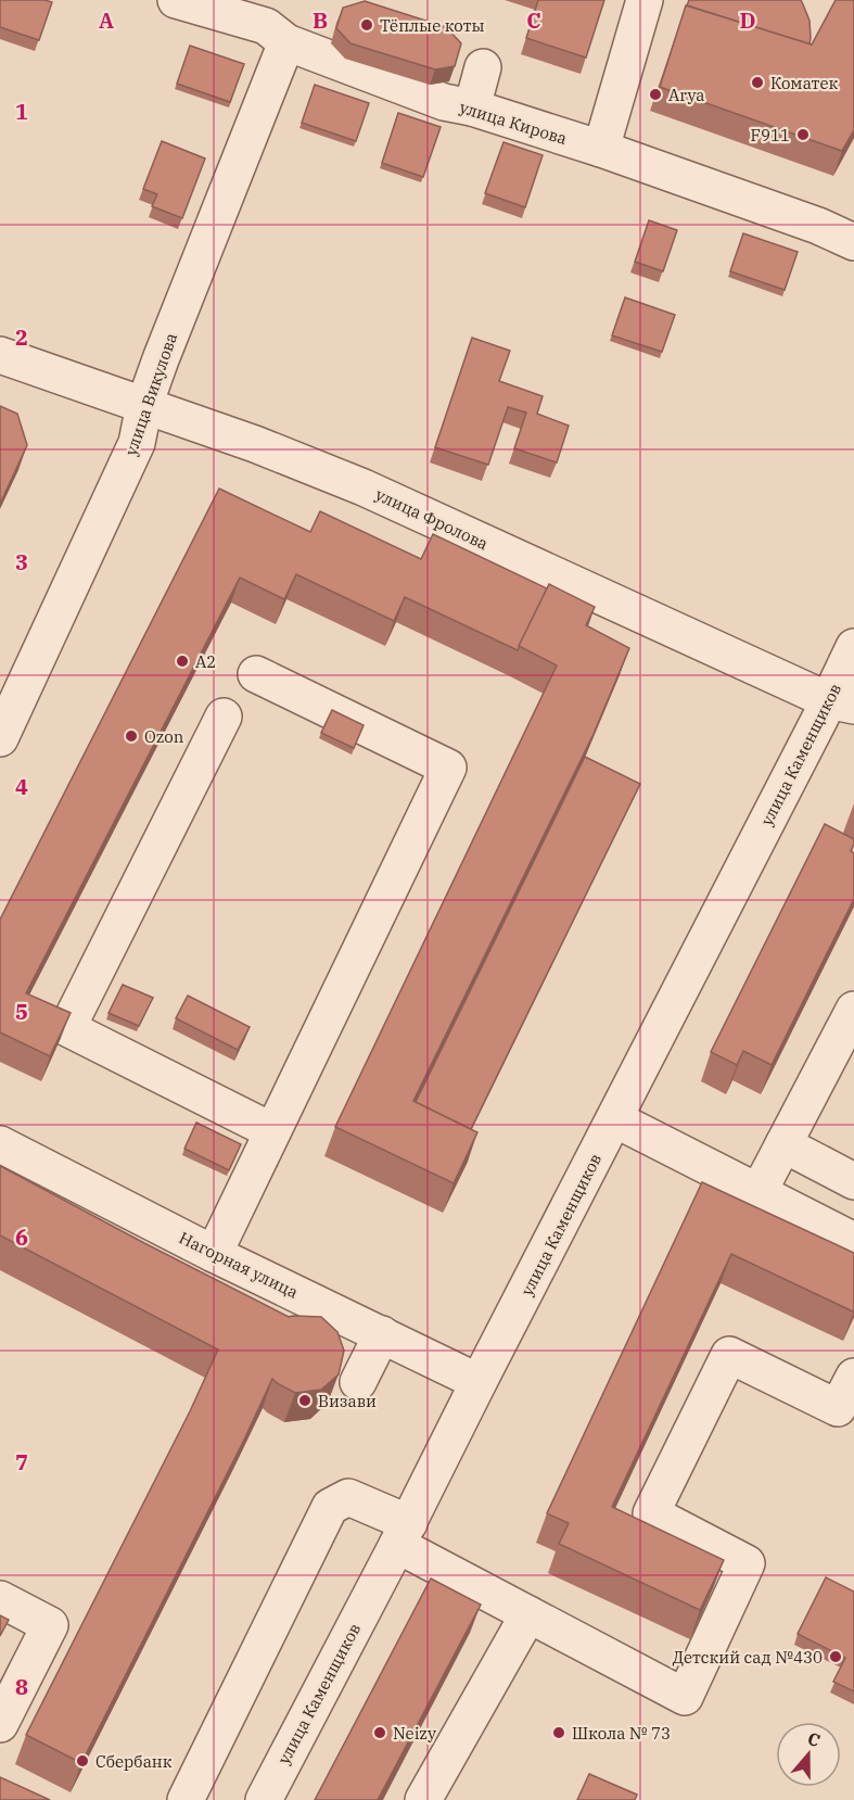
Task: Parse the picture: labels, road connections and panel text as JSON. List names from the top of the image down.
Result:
{
  "streets": {
    "street": [
      "улица Кирова",
      "улица Викулова",
      "улица Фролова",
      "улица Каменщиков",
      "Нагорная улица"
    ]
  },
  "crossings": [
    ["улица Кирова", "улица Викулова"],
    ["улица Викулова", "улица Фролова"],
    ["улица Фролова", "улица Каменщиков"],
    ["улица Каменщиков", "Нагорная улица"]
  ],
  "places": [
    "Тёплые коты",
    "Коматек",
    "Arya",
    "F911",
    "А2",
    "Ozon",
    "Визави",
    "Детский сад №430",
    "Neizy",
    "Школа № 73",
    "Сбербанк"
  ],
  "north": "top",
  "grid": {
    "columns": [
      "A",
      "B",
      "C",
      "D"
    ],
    "rows": [
      "1",
      "2",
      "3",
      "4",
      "5",
      "6",
      "7",
      "8"
    ]
  }
}
